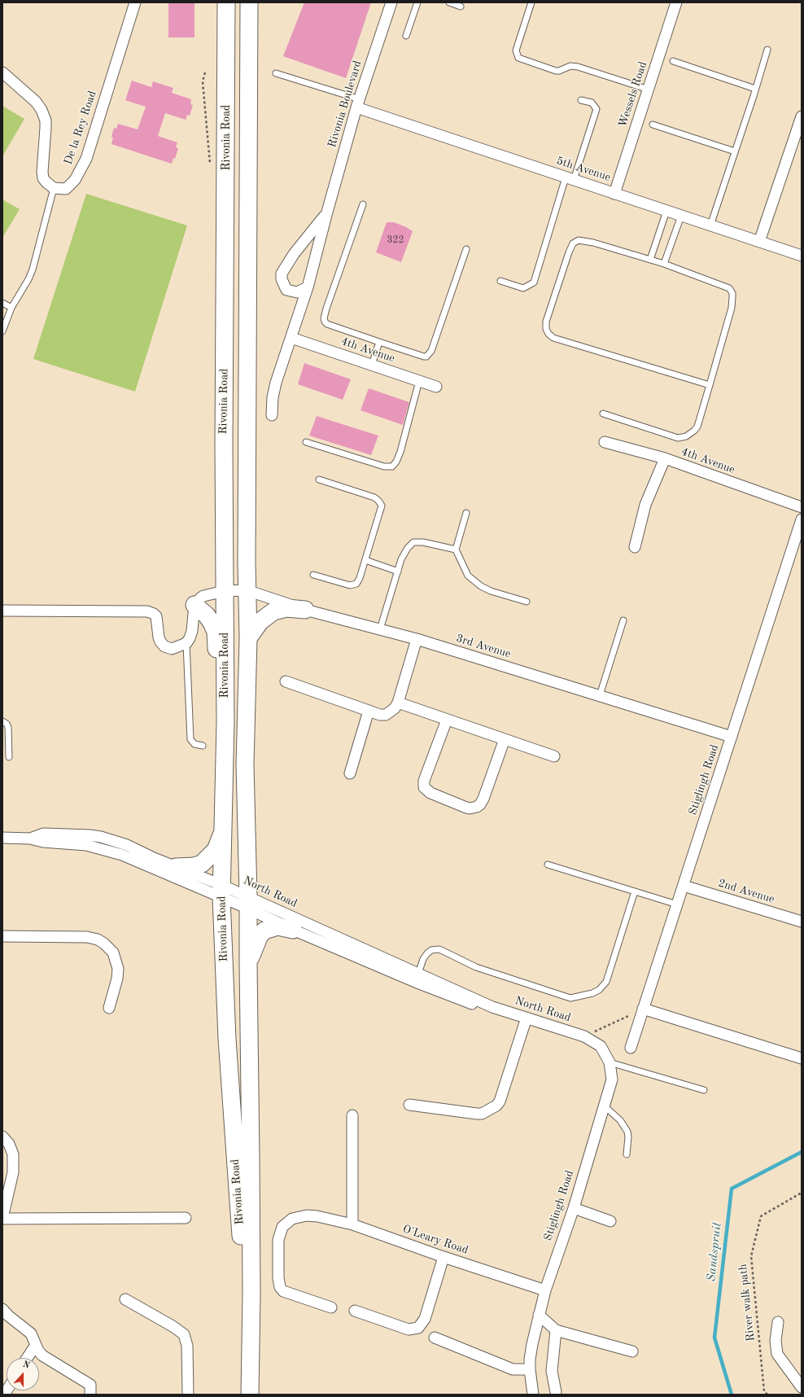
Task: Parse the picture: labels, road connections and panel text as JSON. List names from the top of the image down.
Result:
{
  "streets": {
    "main road": ["Rivonia Road"],
    "street": [
      "Wessels Road",
      "Rivonia Boulevard",
      "De la Rey Road",
      "5th Avenue",
      "4th Avenue",
      "3rd Avenue",
      "Stiglingh Road",
      "2nd Avenue",
      "North Road",
      "O'Leary Road"
    ],
    "path": ["River walk path"]
  },
  "crossings": [
    ["Wessels Road", "5th Avenue"],
    ["Rivonia Boulevard", "5th Avenue"],
    ["Rivonia Boulevard", "4th Avenue"],
    ["Rivonia Road", "3rd Avenue"],
    ["Rivonia Road", "North Road"],
    ["3rd Avenue", "Stiglingh Road"],
    ["Stiglingh Road", "2nd Avenue"],
    ["Stiglingh Road", "North Road"],
    ["Stiglingh Road", "O'Leary Road"]
  ],
  "water": ["Sandspruit"],
  "house_numbers": ["322"],
  "north": "top"
}
